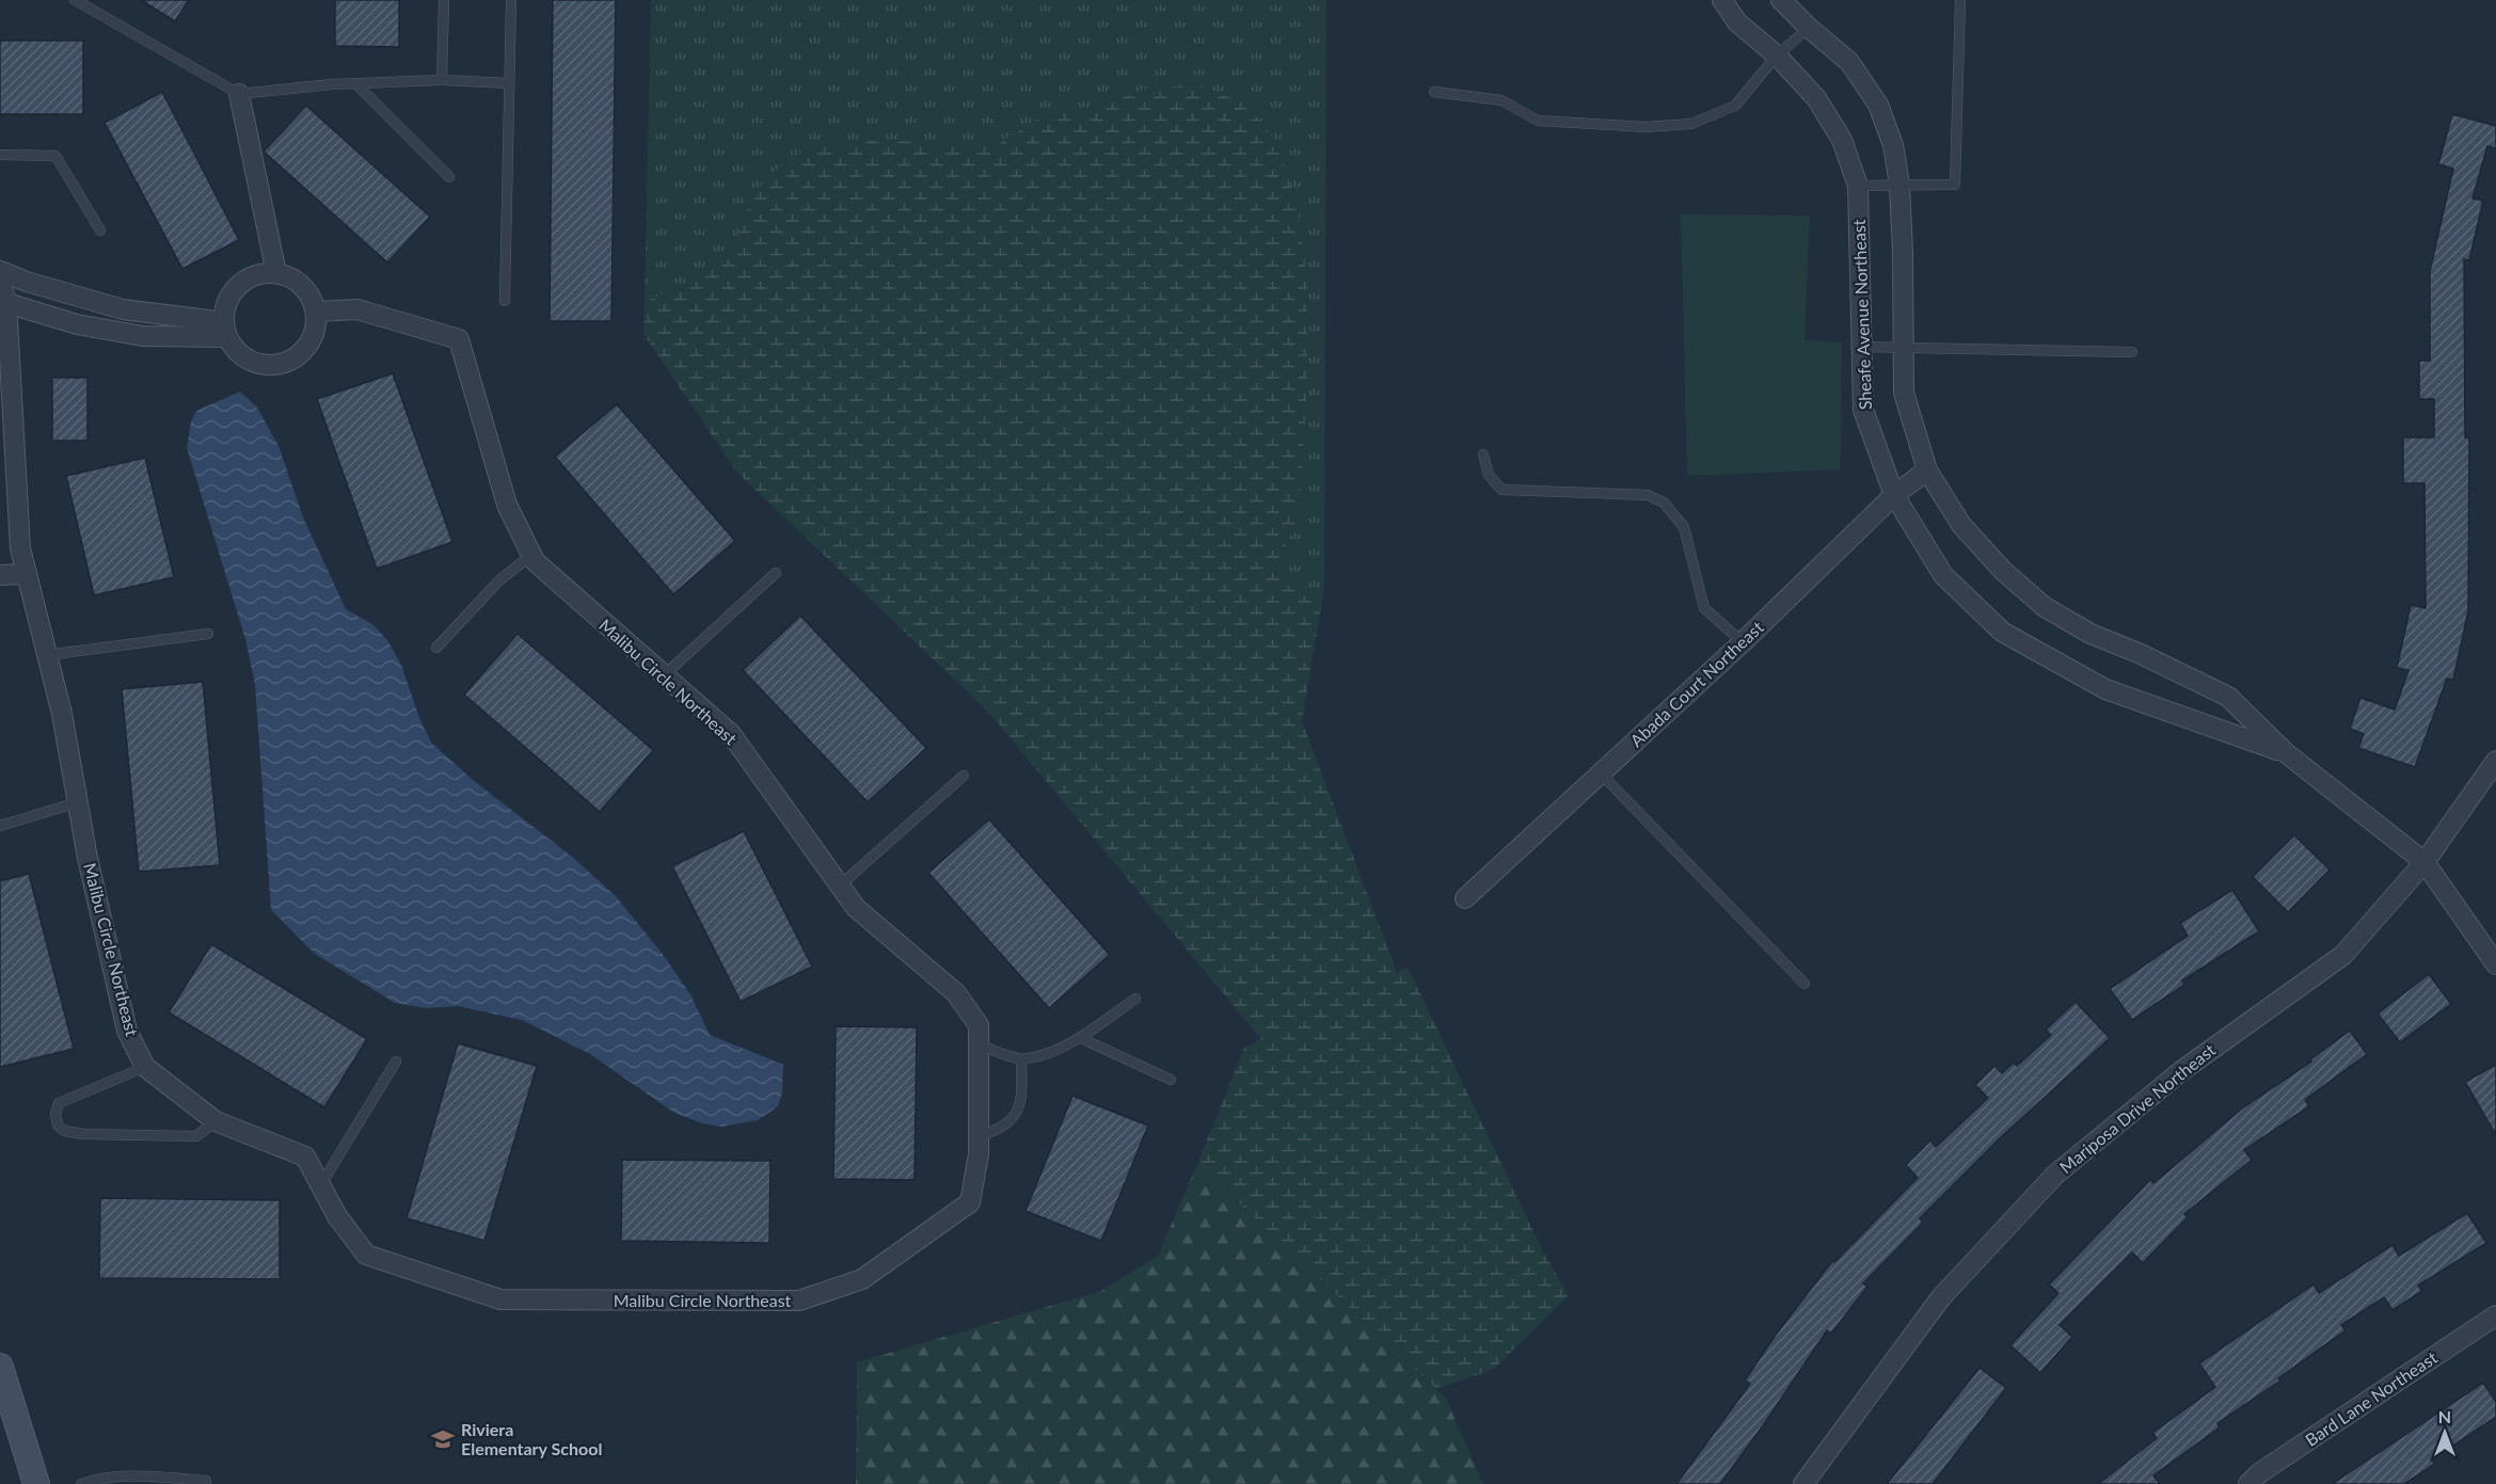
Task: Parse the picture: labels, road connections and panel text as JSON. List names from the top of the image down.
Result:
{
  "streets": {
    "street": [
      "Sheafe Avenue Northeast",
      "Malibu Circle Northeast",
      "Abada Court Northeast",
      "Mariposa Drive Northeast",
      "Bard Lane Northeast"
    ]
  },
  "crossings": [
    ["Sheafe Avenue Northeast", "Abada Court Northeast"],
    ["Sheafe Avenue Northeast", "Mariposa Drive Northeast"]
  ],
  "places": {
    "school or university": ["Riviera Elementary School"]
  },
  "north": "top"
}
